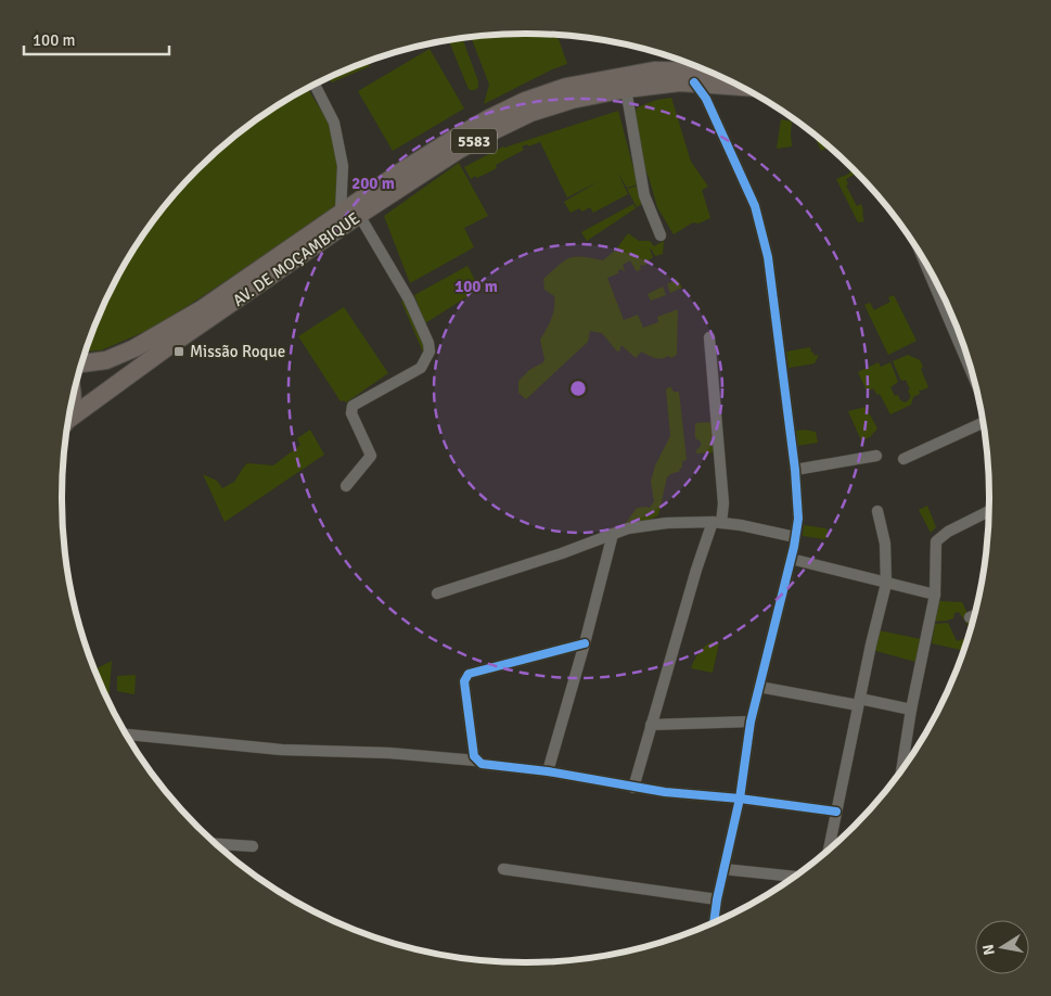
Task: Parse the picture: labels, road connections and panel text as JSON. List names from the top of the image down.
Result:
{
  "streets": {
    "highway": ["5583", "AV. DE MOÇAMBIQUE"]
  },
  "places": {
    "transit": ["Missão Roque"]
  },
  "scale_bar": "100 m",
  "north": "left",
  "rings": ["200 m", "100 m"]
}
